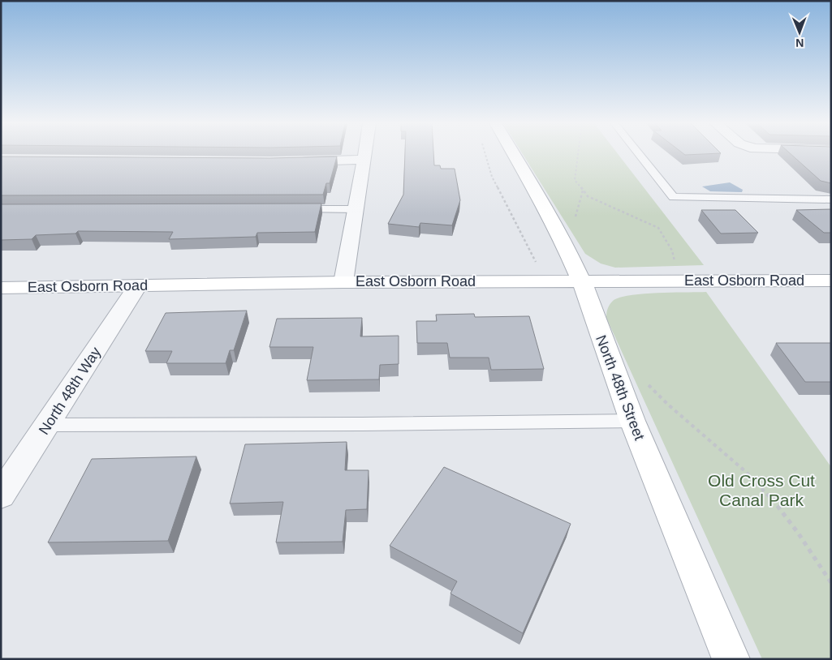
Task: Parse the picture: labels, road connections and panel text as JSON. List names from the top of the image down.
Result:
{
  "streets": {
    "street": ["East Osborn Road", "North 48th Street", "North 48th Way"]
  },
  "crossings": [
    ["East Osborn Road", "North 48th Street"],
    ["East Osborn Road", "North 48th Way"]
  ],
  "parks": ["Old Cross Cut Canal Park"],
  "north": "bottom"
}
